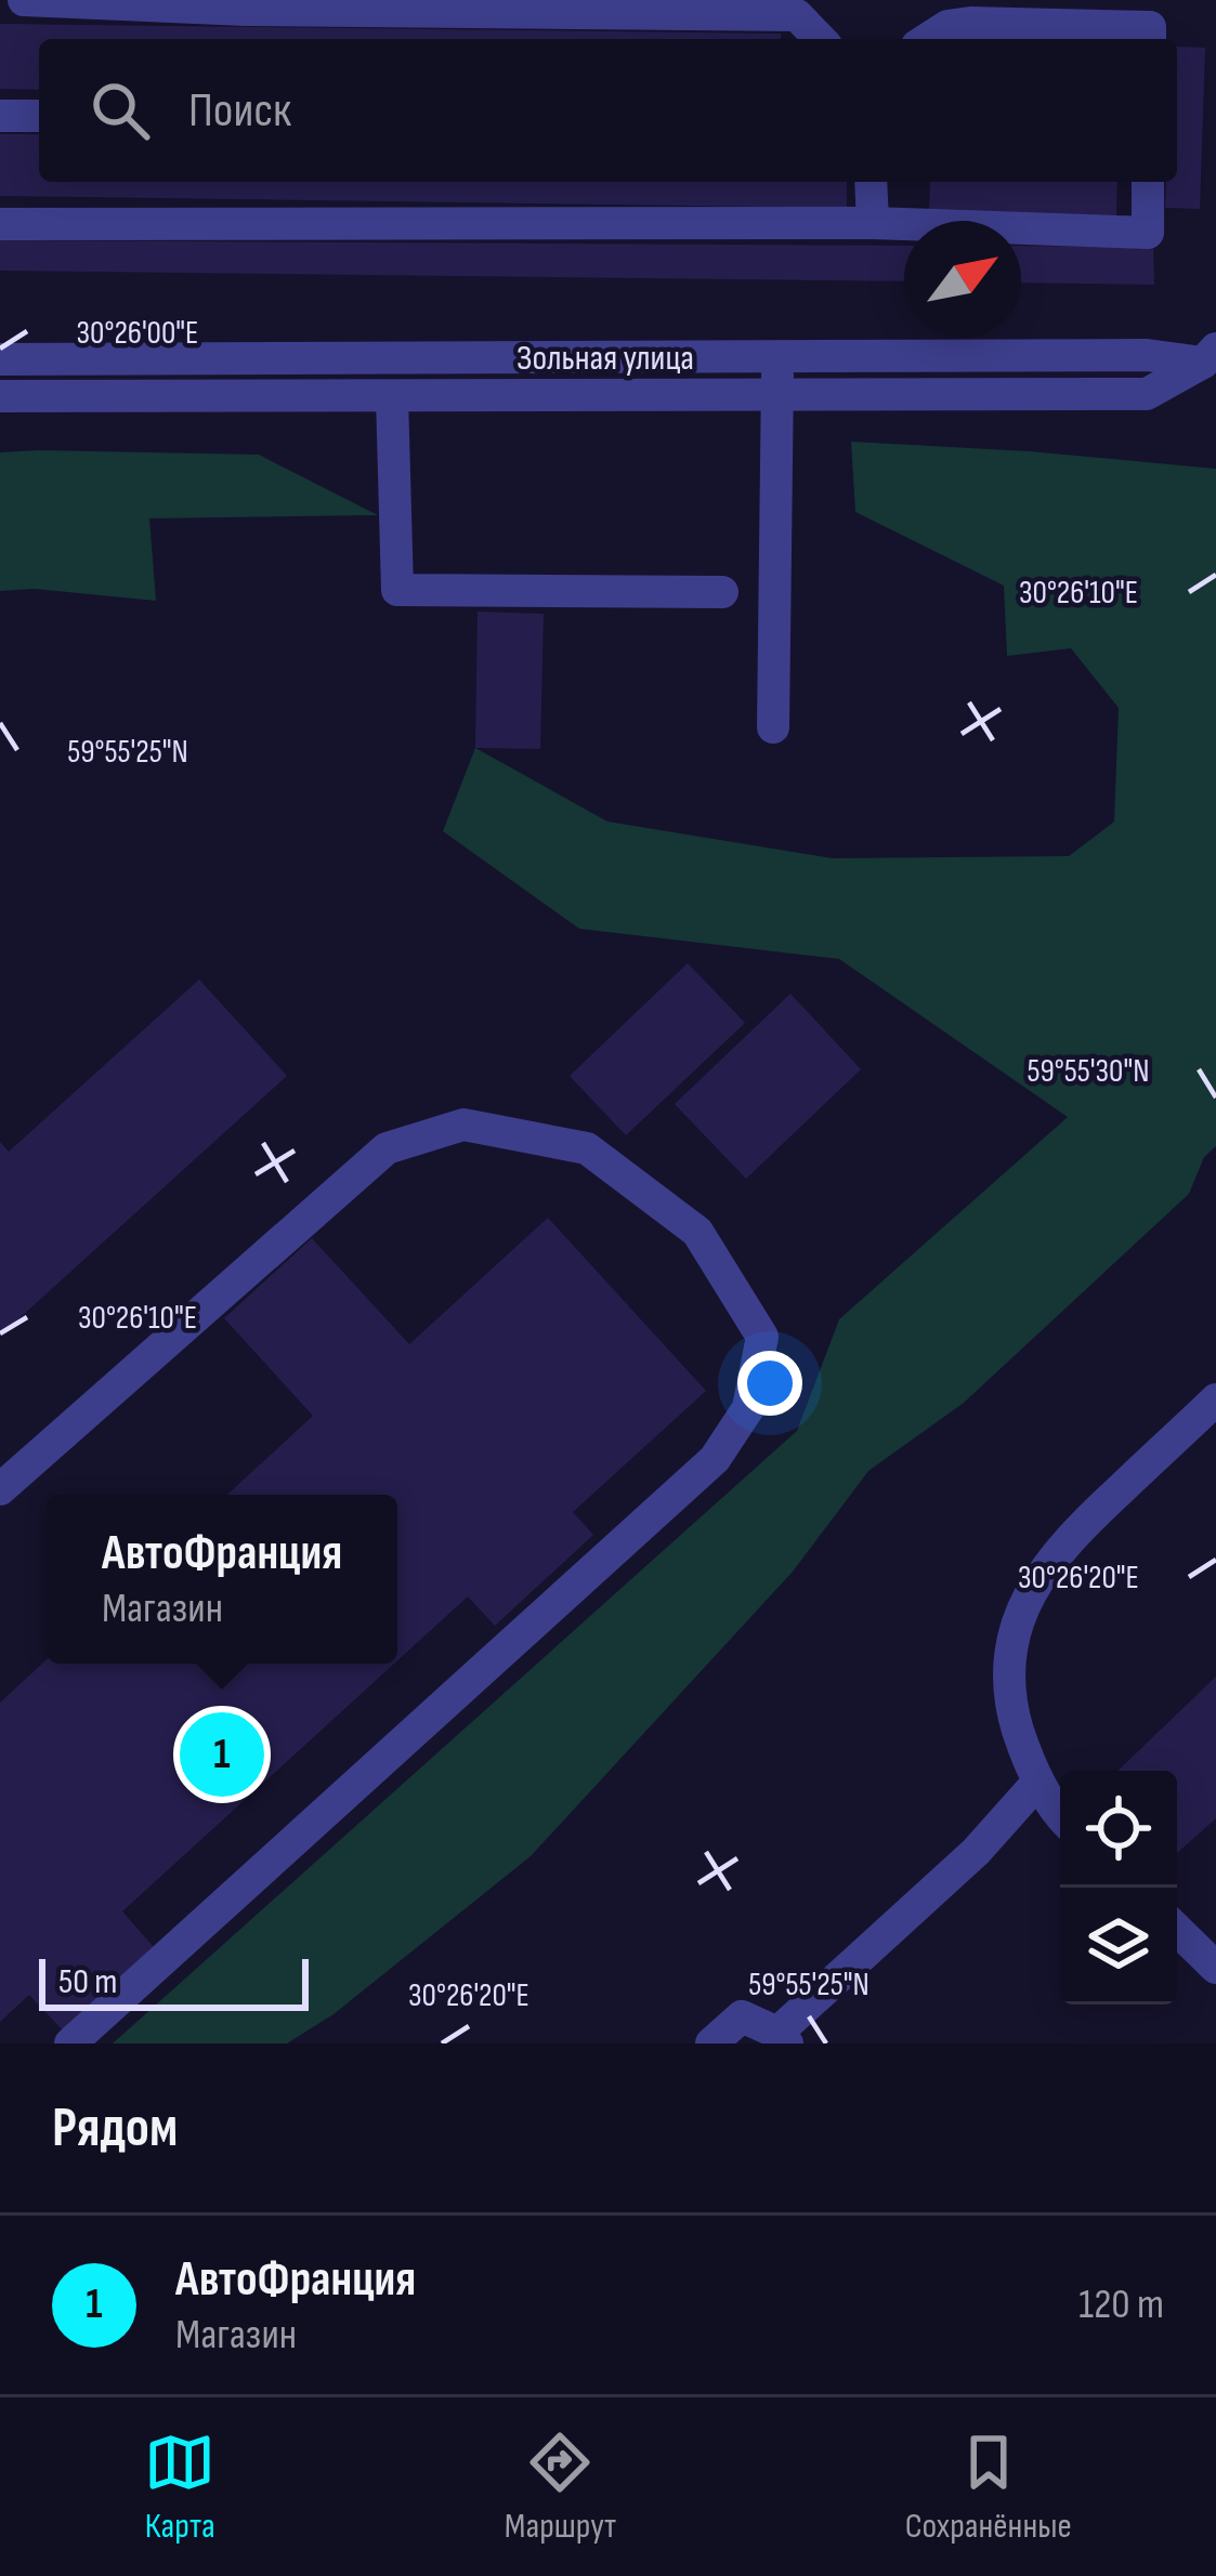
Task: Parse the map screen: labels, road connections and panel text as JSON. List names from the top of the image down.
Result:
{
  "streets": {
    "street": ["Зольная улица"]
  },
  "scale_bar": "50 m",
  "north": "top right",
  "page": {
    "search": "Поиск",
    "popup": ["АвтоФранция", "Магазин"],
    "pins": "1",
    "scale": "50 m",
    "heading": "Рядом",
    "list": [
      {
        "mark": "1",
        "name": "АвтоФранция",
        "note": "Магазин",
        "value": "120 m"
      }
    ],
    "nav": ["Карта", "Маршрут", "Сохранённые"]
  },
  "coordinates": [
    "30°26'00\"E",
    "30°26'10\"E",
    "59°55'25\"N",
    "59°55'30\"N",
    "30°26'20\"E"
  ]
}
